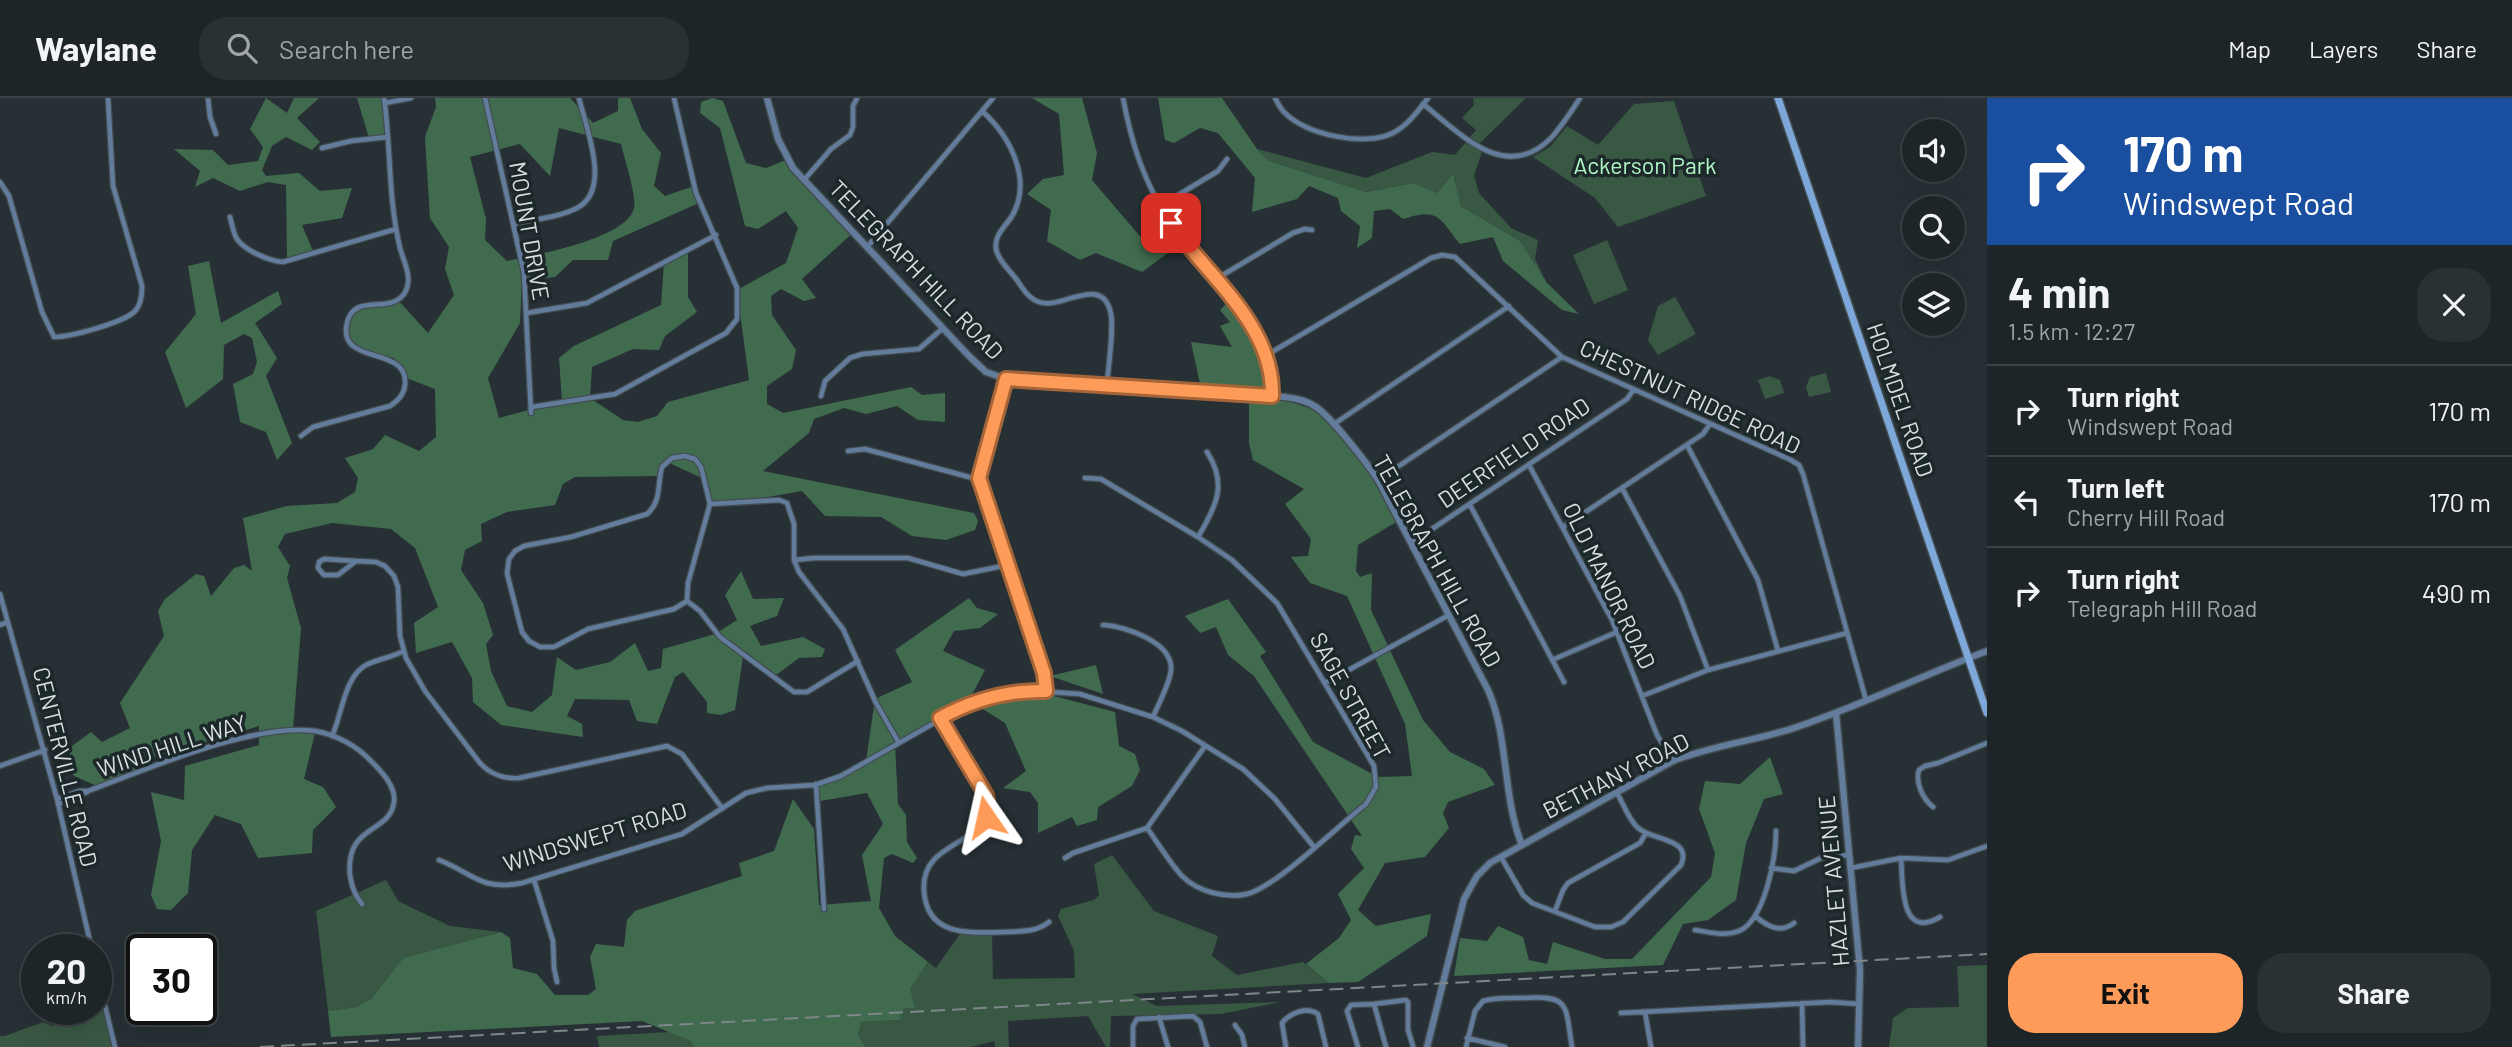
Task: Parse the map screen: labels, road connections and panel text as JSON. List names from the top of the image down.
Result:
{
  "streets": {
    "main road": ["HOLMDEL ROAD"],
    "street": [
      "MOUNT DRIVE",
      "TELEGRAPH HILL ROAD",
      "CHESTNUT RIDGE ROAD",
      "DEERFIELD ROAD",
      "OLD MANOR ROAD",
      "SAGE STREET",
      "WIND HILL WAY",
      "CENTERVILLE ROAD",
      "BETHANY ROAD",
      "WINDSWEPT ROAD",
      "HAZLET AVENUE"
    ]
  },
  "crossings": [
    ["TELEGRAPH HILL ROAD", "DEERFIELD ROAD"],
    ["TELEGRAPH HILL ROAD", "BETHANY ROAD"],
    ["CHESTNUT RIDGE ROAD", "DEERFIELD ROAD"],
    ["CHESTNUT RIDGE ROAD", "BETHANY ROAD"],
    ["HOLMDEL ROAD", "BETHANY ROAD"],
    ["DEERFIELD ROAD", "OLD MANOR ROAD"],
    ["OLD MANOR ROAD", "BETHANY ROAD"],
    ["SAGE STREET", "WINDSWEPT ROAD"],
    ["WIND HILL WAY", "CENTERVILLE ROAD"],
    ["BETHANY ROAD", "HAZLET AVENUE"]
  ],
  "parks": ["Ackerson Park"],
  "page": {
    "header": "Waylane",
    "search": "Search here",
    "nav": ["Map", "Layers", "Share"],
    "turn": ["170 m", "Windswept Road"],
    "heading": ["4 min", "1.5 km · 12:27"],
    "list": [
      {
        "name": "Turn right",
        "note": "Windswept Road",
        "value": "170 m"
      },
      {
        "name": "Turn left",
        "note": "Cherry Hill Road",
        "value": "170 m"
      },
      {
        "name": "Turn right",
        "note": "Telegraph Hill Road",
        "value": "490 m"
      }
    ],
    "speed": "20 km/h",
    "limit": "30",
    "buttons": ["Exit", "Share"]
  }
}
